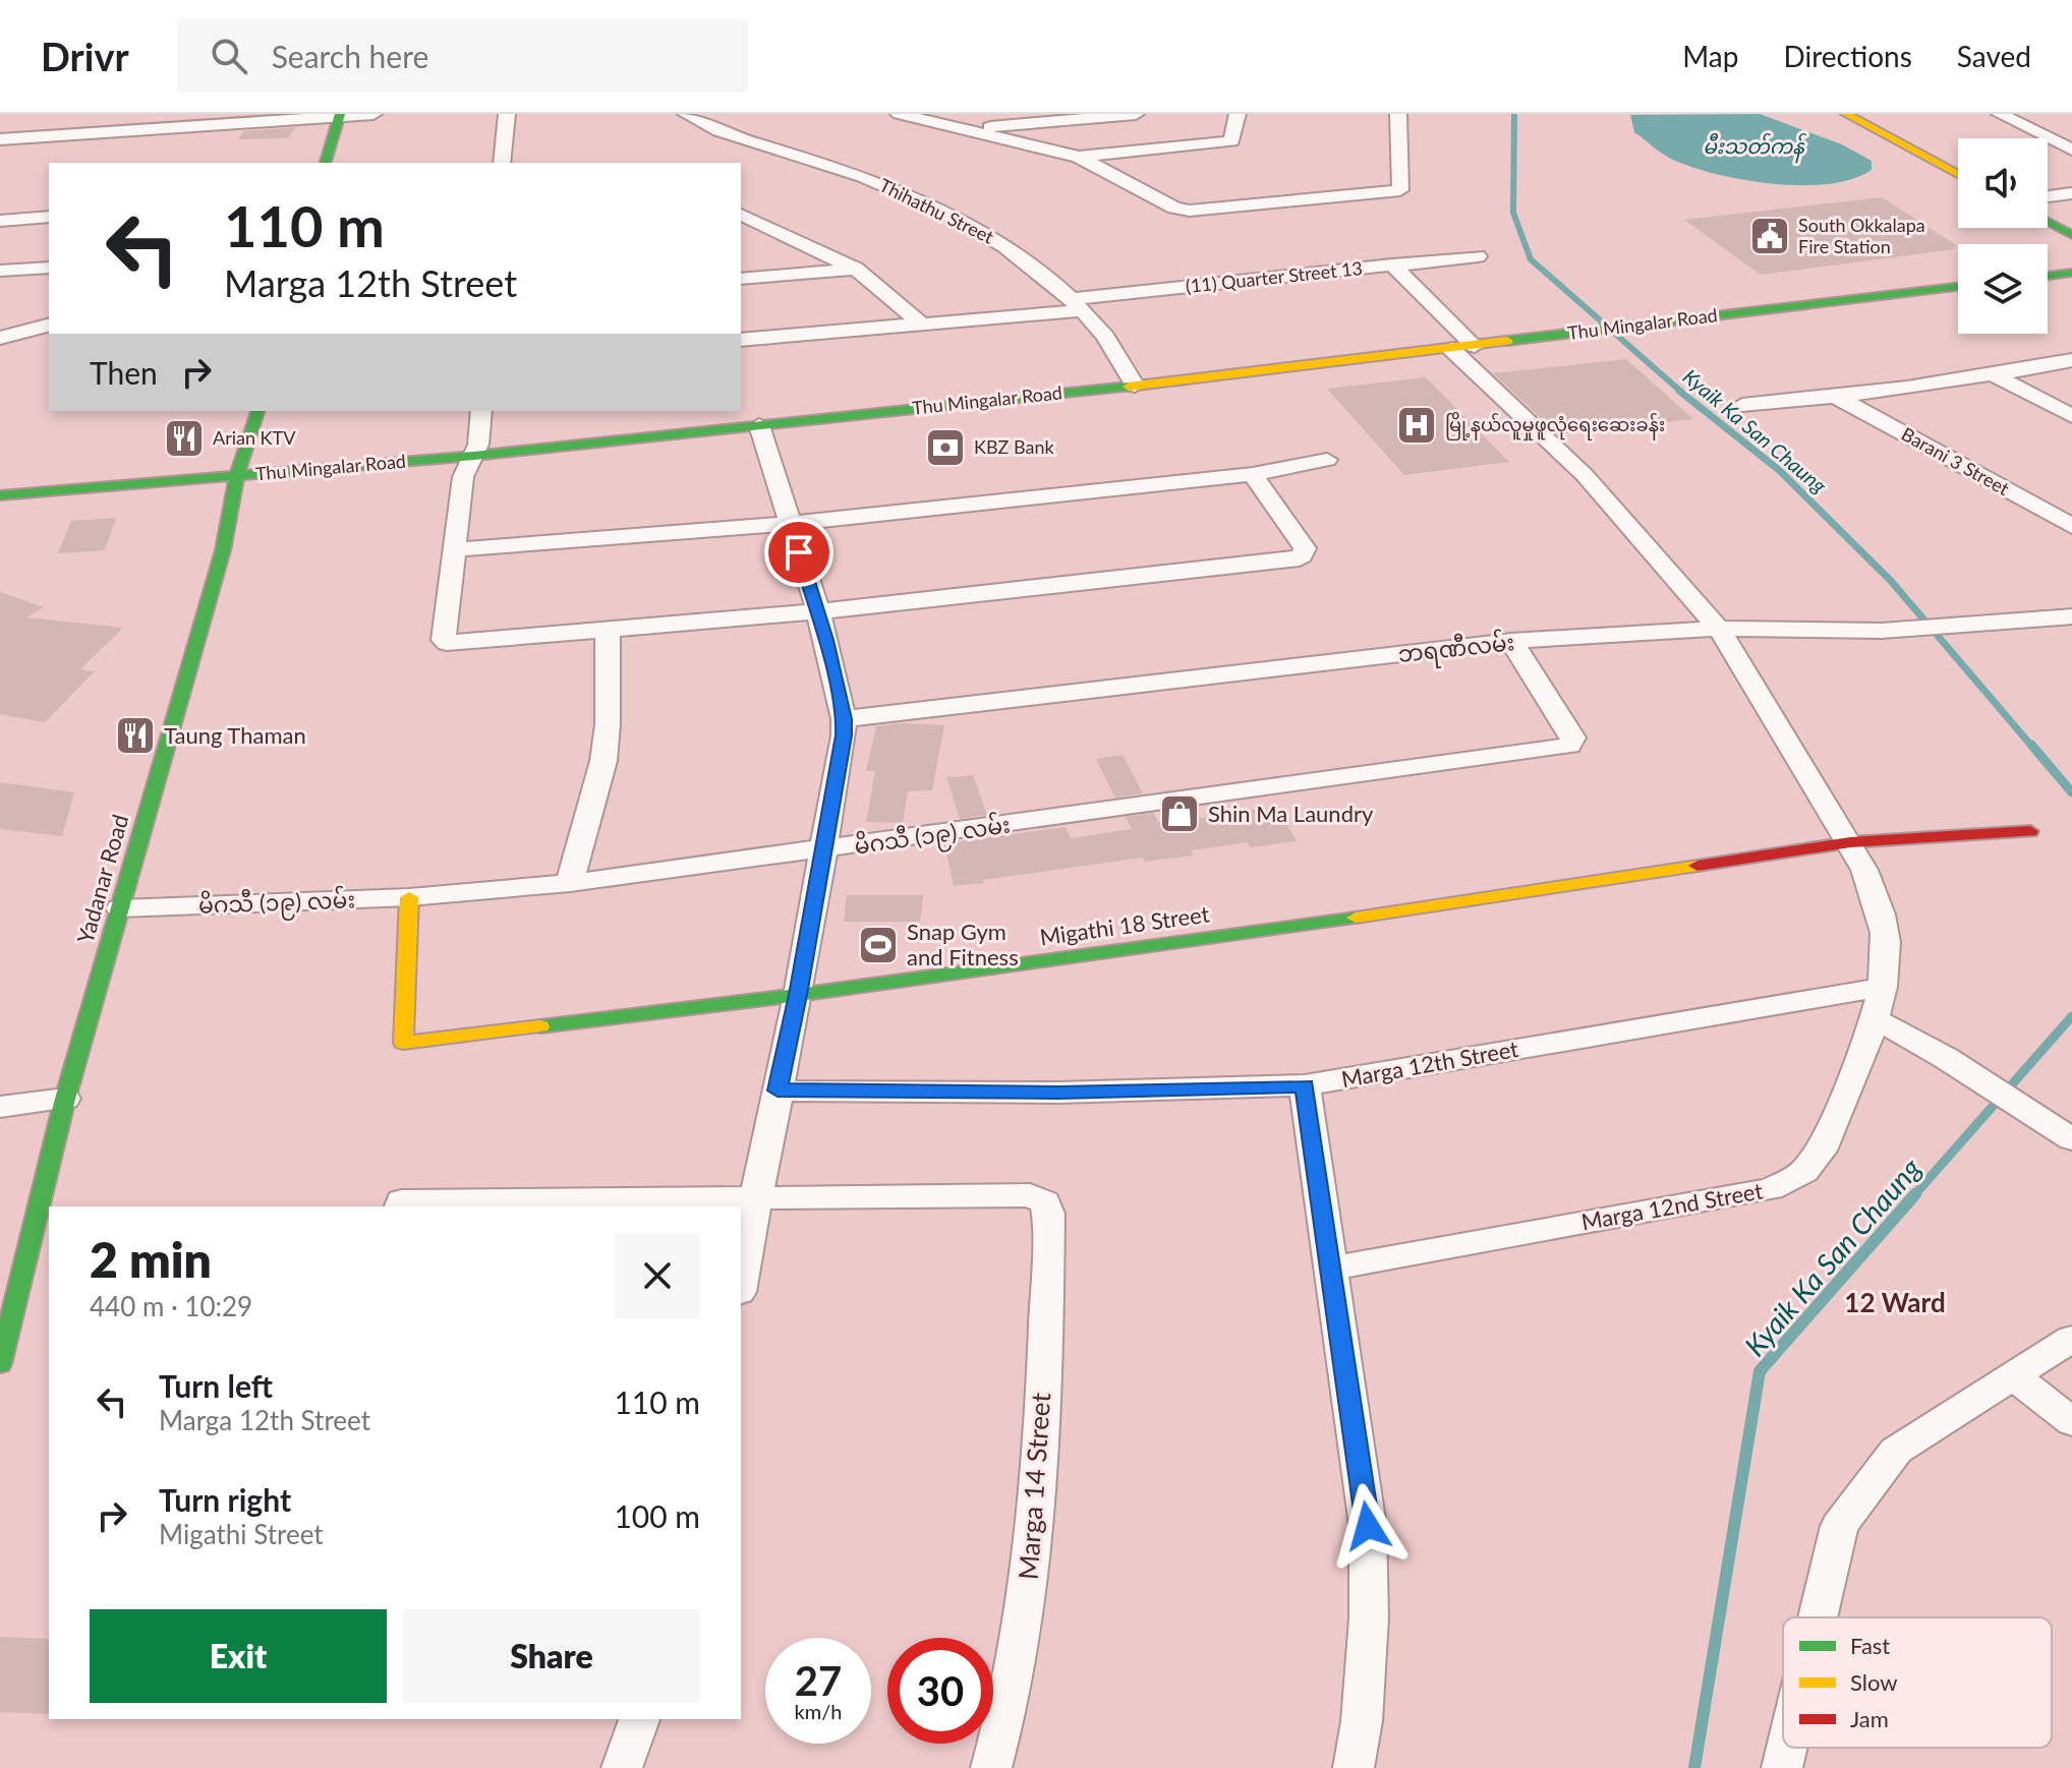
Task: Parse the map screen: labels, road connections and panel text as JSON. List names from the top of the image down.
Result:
{
  "streets": {
    "main road": ["Thu Mingalar Road", "Yadanar Road", "Migathi 18 Street"],
    "street": [
      "Thihathu Street",
      "(11) Quarter Street 13",
      "Barani 3 Street",
      "ဘရဏီလမ်း",
      "မိဂသီ (၁၉) လမ်း",
      "Marga 12th Street",
      "Marga 12nd Street",
      "Marga 14 Street"
    ]
  },
  "crossings": [
    ["Thihathu Street", "(11) Quarter Street 13"],
    ["Thihathu Street", "Thu Mingalar Road"],
    ["Thu Mingalar Road", "Yadanar Road"],
    ["Thu Mingalar Road", "Marga 12nd Street"],
    ["ဘရဏီလမ်း", "မိဂသီ (၁၉) လမ်း"],
    ["ဘရဏီလမ်း", "Marga 12nd Street"],
    ["မိဂသီ (၁၉) လမ်း", "Yadanar Road"],
    ["မိဂသီ (၁၉) လမ်း", "Migathi 18 Street"],
    ["Migathi 18 Street", "Marga 12nd Street"],
    ["Marga 12th Street", "Marga 12nd Street"]
  ],
  "districts": ["12 Ward"],
  "water": ["မီးသတ်ကန်", "Kyaik Ka San Chaung"],
  "places": {
    "public building": ["South Okkalapa Fire Station"],
    "hospital": ["မြို့နယ်လူမှုဖူလုံရေးဆေးခန်း"],
    "restaurant": ["Arian KTV", "Taung Thaman"],
    "bank": ["KBZ Bank"],
    "shop": ["Shin Ma Laundry"],
    "sports": ["Snap Gym and Fitness"]
  },
  "legend": ["Fast", "Slow", "Jam"],
  "page": {
    "header": "Drivr",
    "search": "Search here",
    "nav": ["Map", "Directions", "Saved"],
    "turn": ["110 m", "Marga 12th Street"],
    "then": "Then",
    "heading": ["2 min", "440 m · 10:29"],
    "list": [
      {
        "name": "Turn left",
        "note": "Marga 12th Street",
        "value": "110 m"
      },
      {
        "name": "Turn right",
        "note": "Migathi Street",
        "value": "100 m"
      }
    ],
    "buttons": ["Exit", "Share"],
    "speed": "27 km/h",
    "limit": "30"
  }
}
